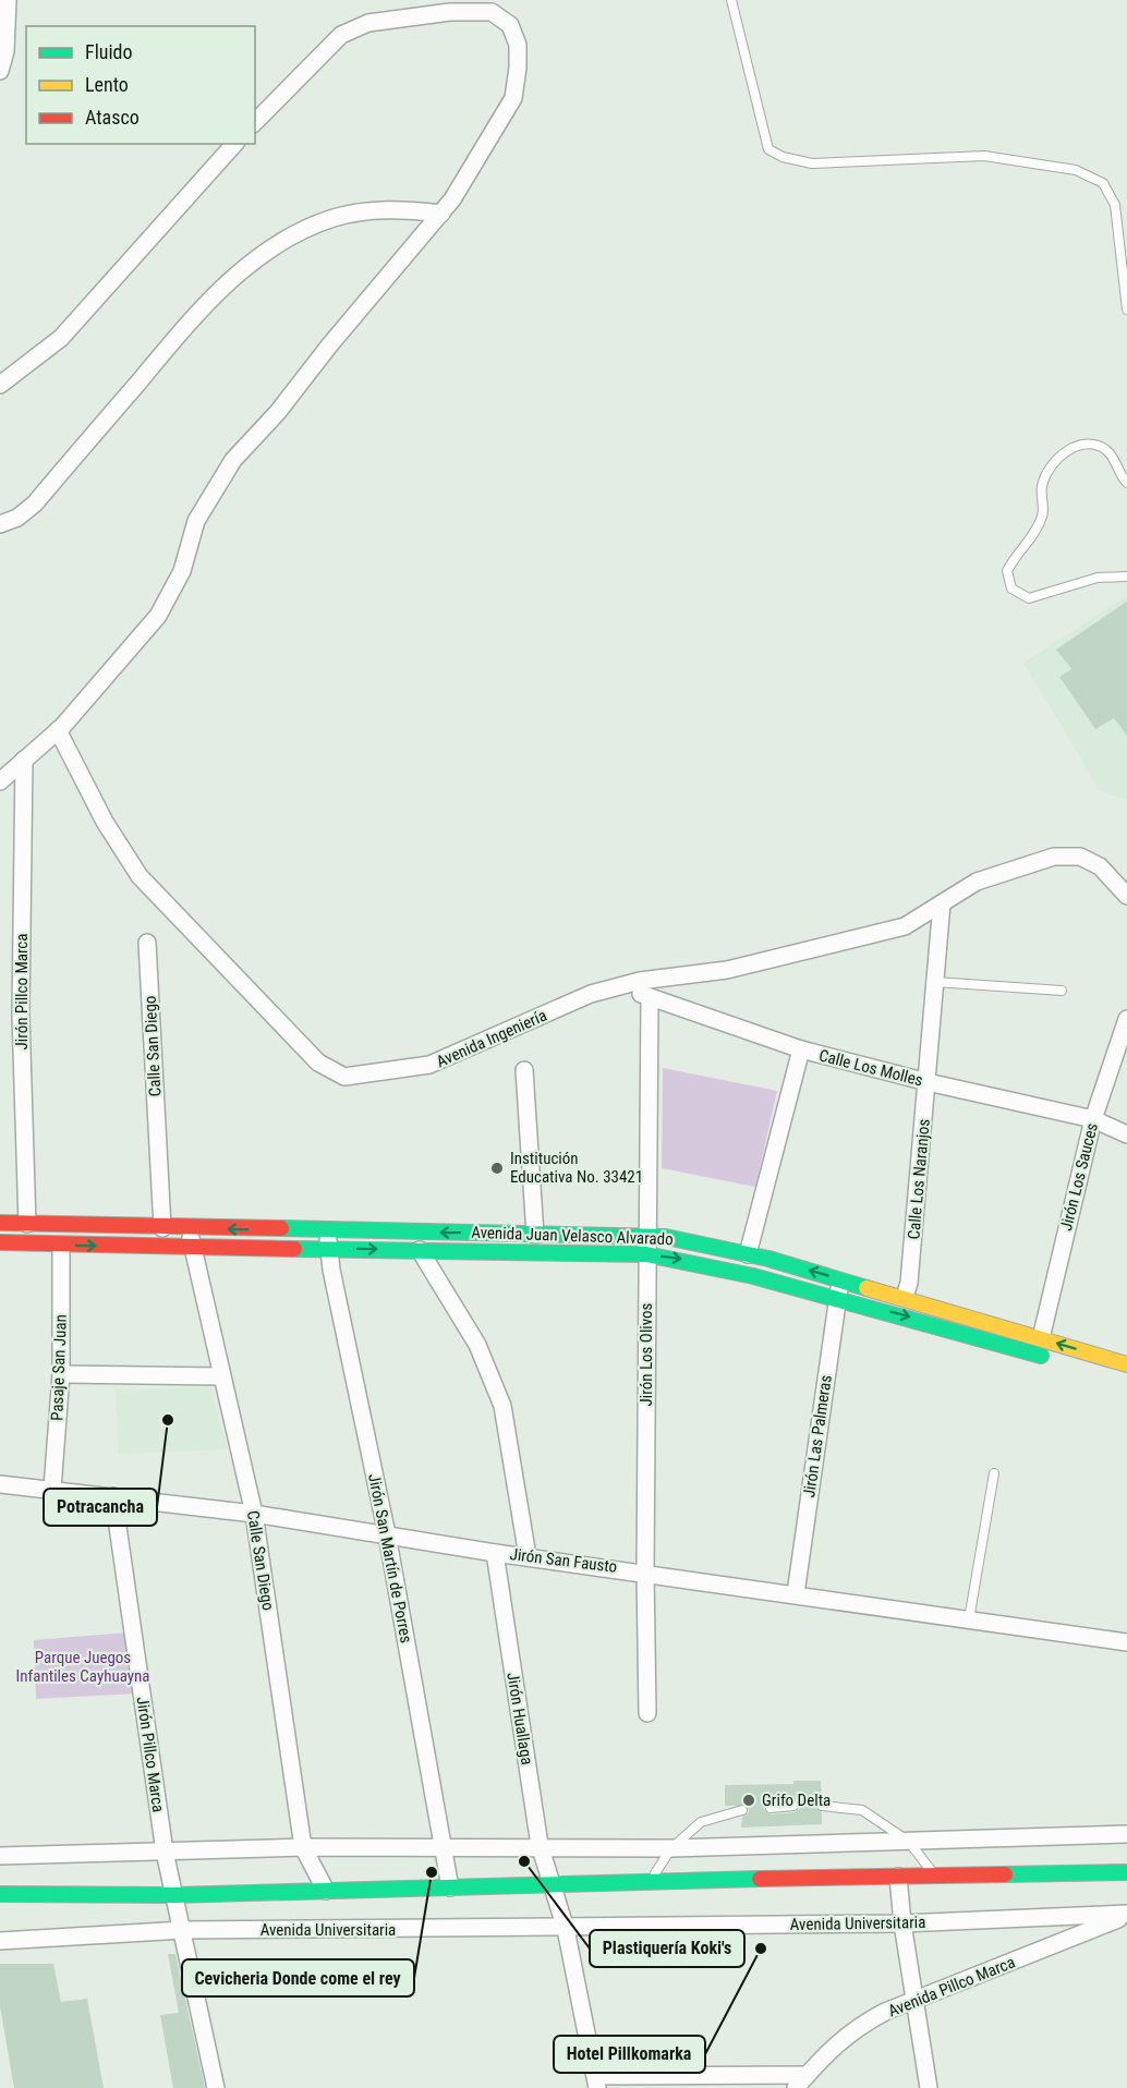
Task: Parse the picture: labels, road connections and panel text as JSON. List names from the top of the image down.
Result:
{
  "streets": {
    "main road": ["Avenida Juan Velasco Alvarado"],
    "street": [
      "Jirón Pillco Marca",
      "Avenida Ingeniería",
      "Calle San Diego",
      "Calle Los Molles",
      "Jirón Los Sauces",
      "Calle Los Naranjos",
      "Jirón Los Olivos",
      "Pasaje San Juan",
      "Jirón Las Palmeras",
      "Jirón San Martín de Porres",
      "Jirón San Fausto",
      "Jirón Huallaga",
      "Avenida Universitaria",
      "Avenida Pillco Marca"
    ]
  },
  "crossings": [
    ["Jirón Pillco Marca", "Avenida Juan Velasco Alvarado"],
    ["Jirón Pillco Marca", "Jirón San Fausto"],
    ["Jirón Pillco Marca", "Avenida Universitaria"],
    ["Avenida Ingeniería", "Calle Los Molles"],
    ["Avenida Ingeniería", "Calle Los Naranjos"],
    ["Calle San Diego", "Avenida Juan Velasco Alvarado"],
    ["Calle San Diego", "Jirón San Fausto"],
    ["Calle Los Molles", "Jirón Los Sauces"],
    ["Calle Los Molles", "Calle Los Naranjos"],
    ["Calle Los Molles", "Jirón Los Olivos"],
    ["Jirón Los Sauces", "Avenida Juan Velasco Alvarado"],
    ["Calle Los Naranjos", "Avenida Juan Velasco Alvarado"],
    ["Avenida Juan Velasco Alvarado", "Jirón Los Olivos"],
    ["Avenida Juan Velasco Alvarado", "Pasaje San Juan"],
    ["Avenida Juan Velasco Alvarado", "Jirón Las Palmeras"],
    ["Avenida Juan Velasco Alvarado", "Jirón San Martín de Porres"],
    ["Jirón Los Olivos", "Jirón San Fausto"],
    ["Pasaje San Juan", "Jirón San Fausto"],
    ["Jirón Las Palmeras", "Jirón San Fausto"],
    ["Jirón San Martín de Porres", "Jirón San Fausto"],
    ["Jirón San Fausto", "Jirón Huallaga"],
    ["Jirón Huallaga", "Avenida Universitaria"],
    ["Avenida Universitaria", "Avenida Pillco Marca"]
  ],
  "parks": ["Parque Juegos Infantiles Cayhuayna"],
  "places": [
    "Institución Educativa No. 33421",
    "Potracancha",
    "Grifo Delta",
    "Plastiquería Koki's",
    "Cevicheria Donde come el rey",
    "Hotel Pillkomarka"
  ],
  "legend": ["Fluido", "Lento", "Atasco"]
}
